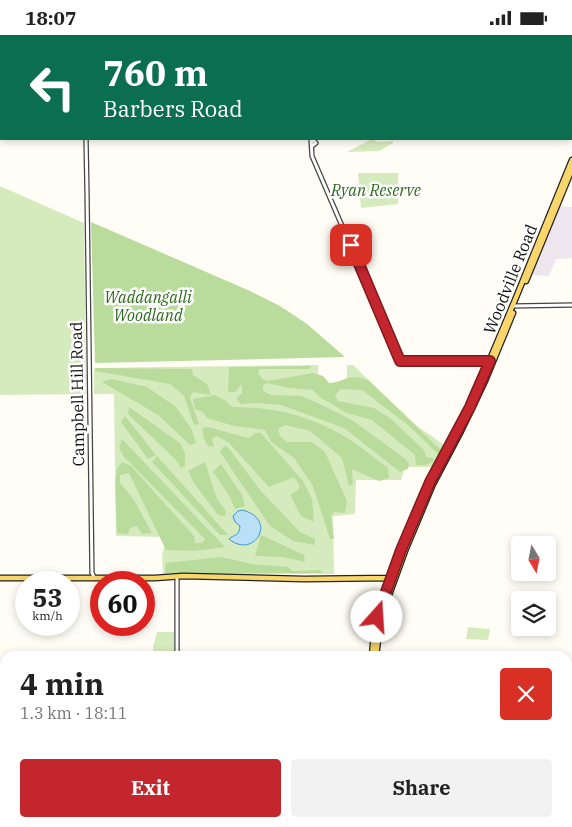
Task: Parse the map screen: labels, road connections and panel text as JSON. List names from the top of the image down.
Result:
{
  "streets": {
    "main road": ["Woodville Road"],
    "street": ["Campbell Hill Road"]
  },
  "parks": ["Ryan Reserve", "Waddangalli Woodland"],
  "north": "bottom",
  "page": {
    "status": "18:07",
    "turn": ["760 m", "Barbers Road"],
    "speed": "53 km/h",
    "limit": "60",
    "heading": ["4 min", "1.3 km · 18:11"],
    "buttons": ["Exit", "Share"]
  }
}
